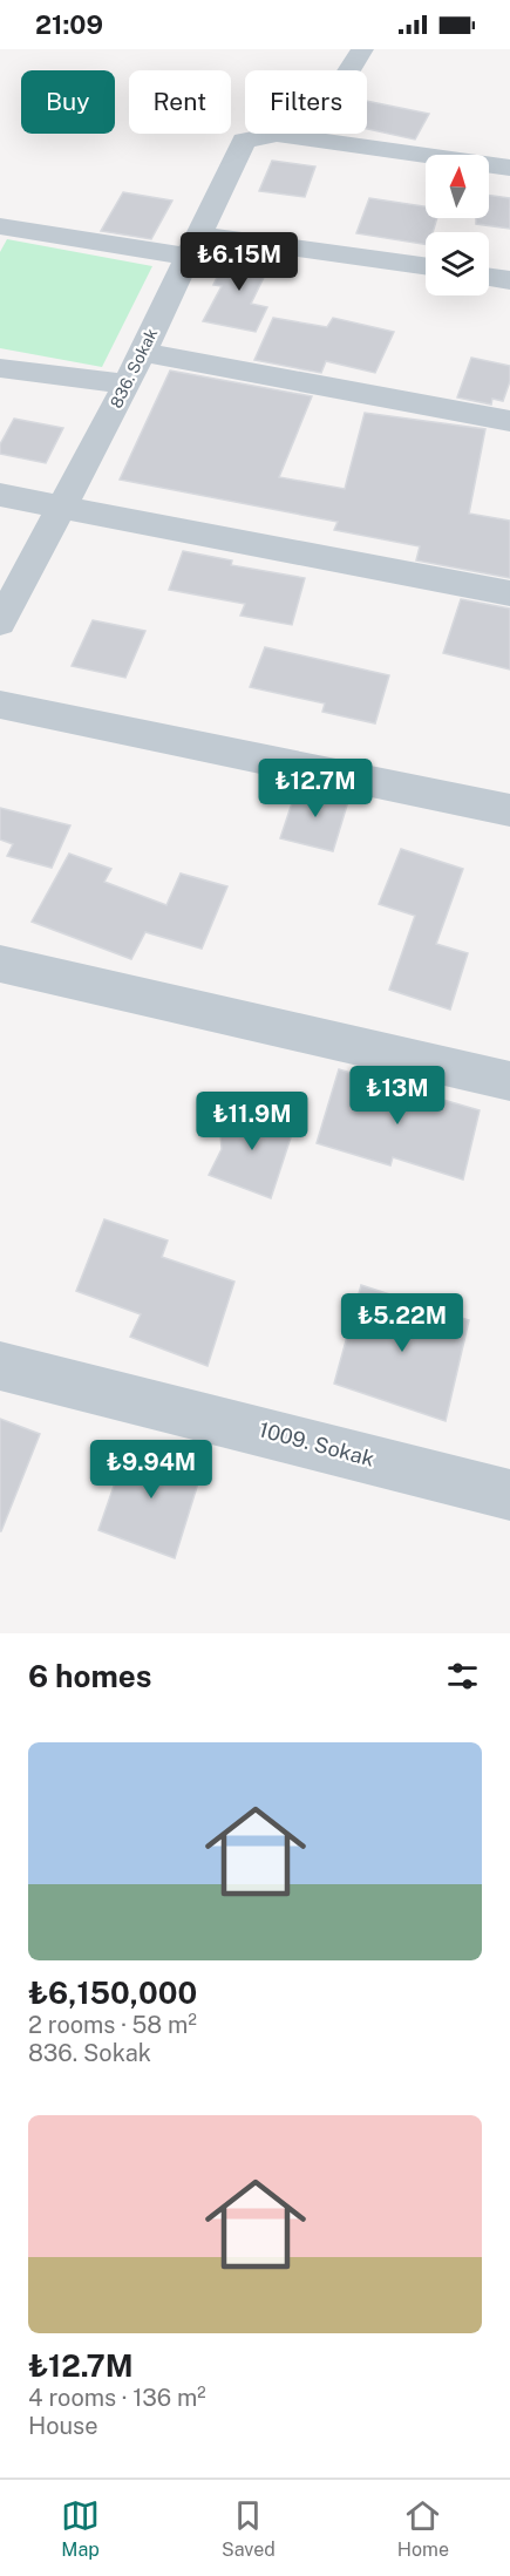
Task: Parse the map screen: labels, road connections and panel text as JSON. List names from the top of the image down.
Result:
{
  "streets": {
    "street": ["836. Sokak", "1009. Sokak"]
  },
  "north": "top",
  "page": {
    "status": "21:09",
    "chip": ["Buy", "Rent", "Filters"],
    "price": [
      "₺6.15M",
      "₺12.7M",
      "₺13M",
      "₺11.9M",
      "₺5.22M",
      "₺9.94M"
    ],
    "heading": "6 homes",
    "list": [
      {
        "name": "₺6,150,000",
        "note": "2 rooms · 58 m² · 836. Sokak"
      },
      {
        "name": "₺12.7M",
        "note": "4 rooms · 136 m² · House"
      }
    ],
    "tabs": ["Map", "Saved", "Home"]
  }
}
